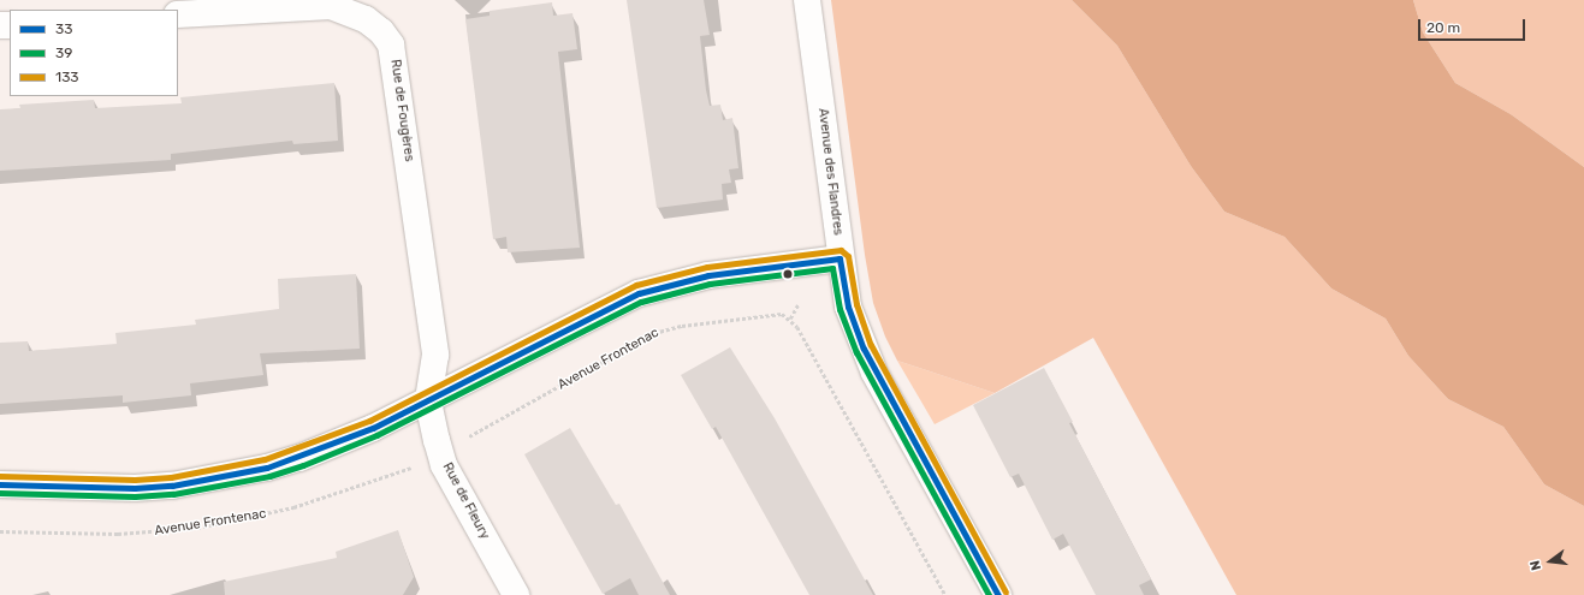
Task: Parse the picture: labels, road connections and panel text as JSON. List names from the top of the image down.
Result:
{
  "streets": {
    "street": ["Rue de Fougères", "Avenue des Flandres", "Rue de Fleury"],
    "path": ["Avenue Frontenac"]
  },
  "crossings": [
    ["Rue de Fougères", "Rue de Fleury"]
  ],
  "lines": ["transit line 133", "transit line 33", "transit line 39"],
  "legend": ["33", "39", "133"],
  "scale_bar": "20 m",
  "north": "left"
}
